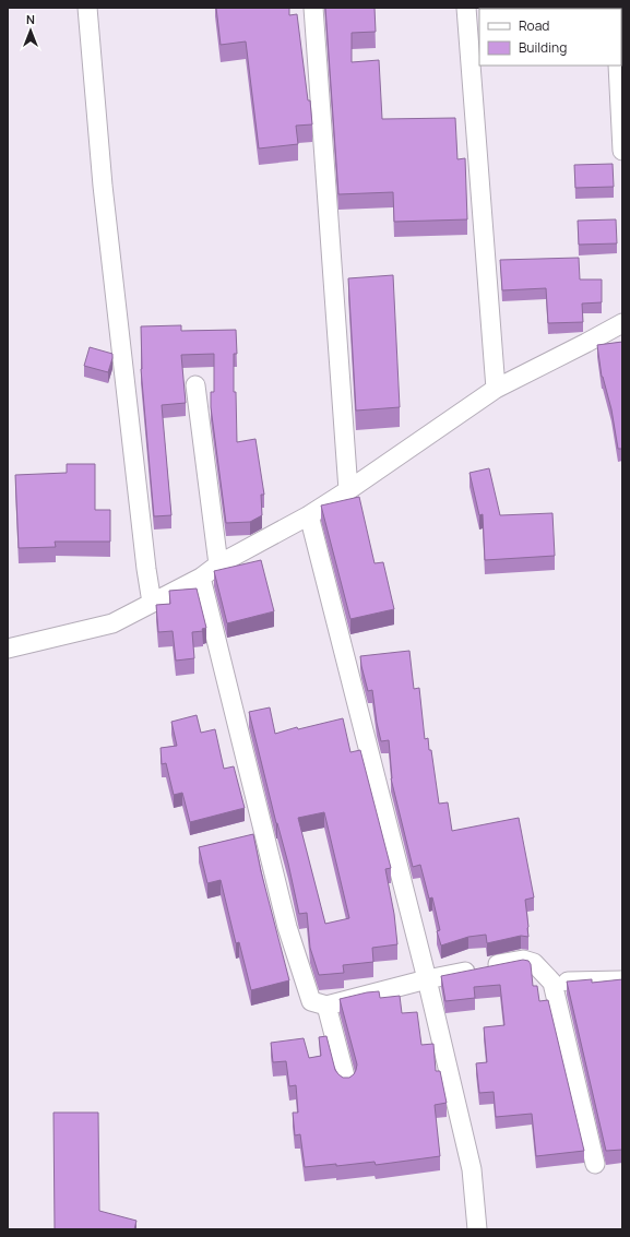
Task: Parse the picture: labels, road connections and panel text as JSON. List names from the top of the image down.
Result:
{
  "legend": ["Road", "Building"],
  "north": "top"
}
